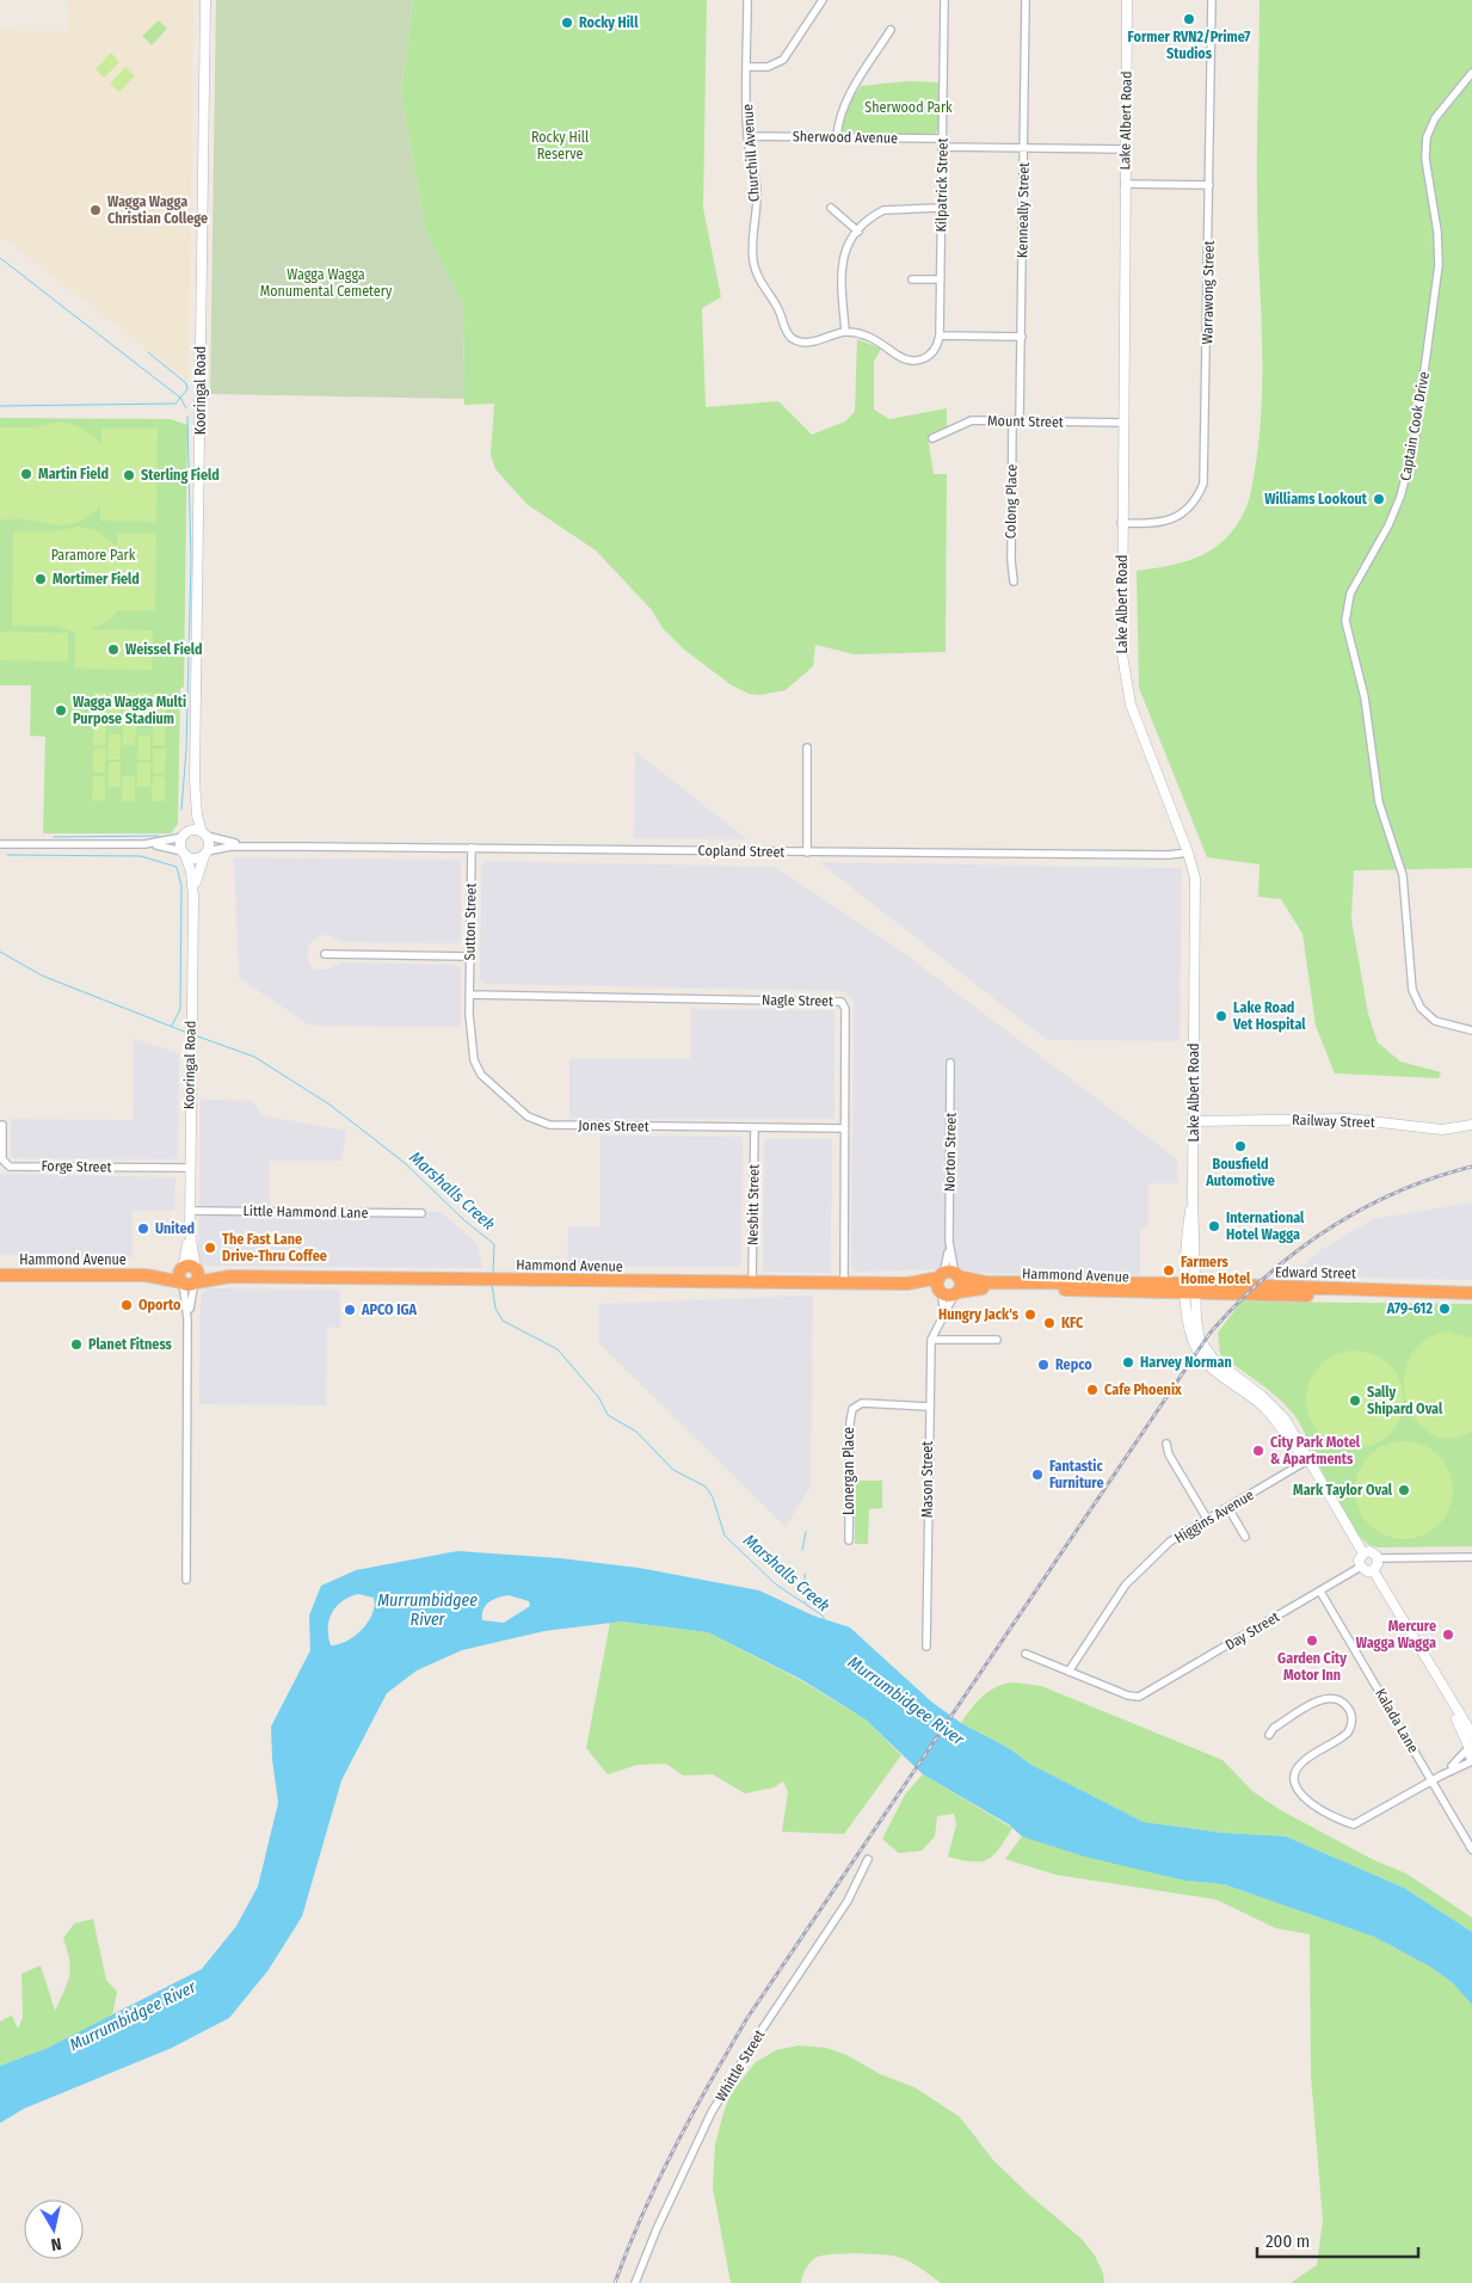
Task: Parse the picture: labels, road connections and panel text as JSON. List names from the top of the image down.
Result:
{
  "streets": {
    "highway": ["Hammond Avenue", "Edward Street"],
    "main road": ["Lake Albert Road", "Kooringal Road", "Railway Street"],
    "street": [
      "Sherwood Avenue",
      "Churchill Avenue",
      "Kilpatrick Street",
      "Kenneally Street",
      "Warrawong Street",
      "Mount Street",
      "Captain Cook Drive",
      "Colong Place",
      "Copland Street",
      "Sutton Street",
      "Nagle Street",
      "Jones Street",
      "Norton Street",
      "Forge Street",
      "Nesbitt Street",
      "Little Hammond Lane",
      "Lonergan Place",
      "Mason Street",
      "Higgins Avenue",
      "Day Street",
      "Kalada Lane",
      "Whittle Street"
    ]
  },
  "crossings": [
    ["Lake Albert Road", "Sherwood Avenue"],
    ["Lake Albert Road", "Warrawong Street"],
    ["Lake Albert Road", "Mount Street"],
    ["Lake Albert Road", "Copland Street"],
    ["Lake Albert Road", "Railway Street"],
    ["Lake Albert Road", "Hammond Avenue"],
    ["Lake Albert Road", "Edward Street"],
    ["Lake Albert Road", "Higgins Avenue"],
    ["Lake Albert Road", "Day Street"],
    ["Sherwood Avenue", "Churchill Avenue"],
    ["Sherwood Avenue", "Kilpatrick Street"],
    ["Sherwood Avenue", "Kenneally Street"],
    ["Churchill Avenue", "Kilpatrick Street"],
    ["Kenneally Street", "Mount Street"],
    ["Kenneally Street", "Colong Place"],
    ["Kooringal Road", "Copland Street"],
    ["Kooringal Road", "Forge Street"],
    ["Kooringal Road", "Little Hammond Lane"],
    ["Kooringal Road", "Hammond Avenue"],
    ["Mount Street", "Colong Place"],
    ["Copland Street", "Sutton Street"],
    ["Sutton Street", "Nagle Street"],
    ["Sutton Street", "Jones Street"],
    ["Nagle Street", "Jones Street"],
    ["Nagle Street", "Hammond Avenue"],
    ["Jones Street", "Nesbitt Street"],
    ["Norton Street", "Hammond Avenue"],
    ["Norton Street", "Mason Street"],
    ["Nesbitt Street", "Hammond Avenue"],
    ["Hammond Avenue", "Edward Street"],
    ["Hammond Avenue", "Mason Street"],
    ["Lonergan Place", "Mason Street"],
    ["Higgins Avenue", "Day Street"],
    ["Day Street", "Kalada Lane"]
  ],
  "water": ["Marshalls Creek", "Murrumbidgee River"],
  "parks": [
    "Sherwood Park",
    "Rocky Hill Reserve",
    "Wagga Wagga Monumental Cemetery",
    "Paramore Park"
  ],
  "places": [
    "Former RVN2/Prime7 Studios",
    "Rocky Hill",
    "Wagga Wagga Christian College",
    "Martin Field",
    "Sterling Field",
    "Williams Lookout",
    "Mortimer Field",
    "Weissel Field",
    "Wagga Wagga Multi Purpose Stadium",
    "Lake Road Vet Hospital",
    "Bousfield Automotive",
    "International Hotel Wagga",
    "United",
    "The Fast Lane Drive-Thru Coffee",
    "Farmers Home Hotel",
    "Oporto",
    "A79-612",
    "APCO IGA",
    "Hungry Jack's",
    "KFC",
    "Planet Fitness",
    "Harvey Norman",
    "Repco",
    "Cafe Phoenix",
    "Sally Shipard Oval",
    "City Park Motel & Apartments",
    "Fantastic Furniture",
    "Mark Taylor Oval",
    "Mercure Wagga Wagga",
    "Garden City Motor Inn"
  ],
  "scale_bar": "200 m",
  "north": "bottom"
}
